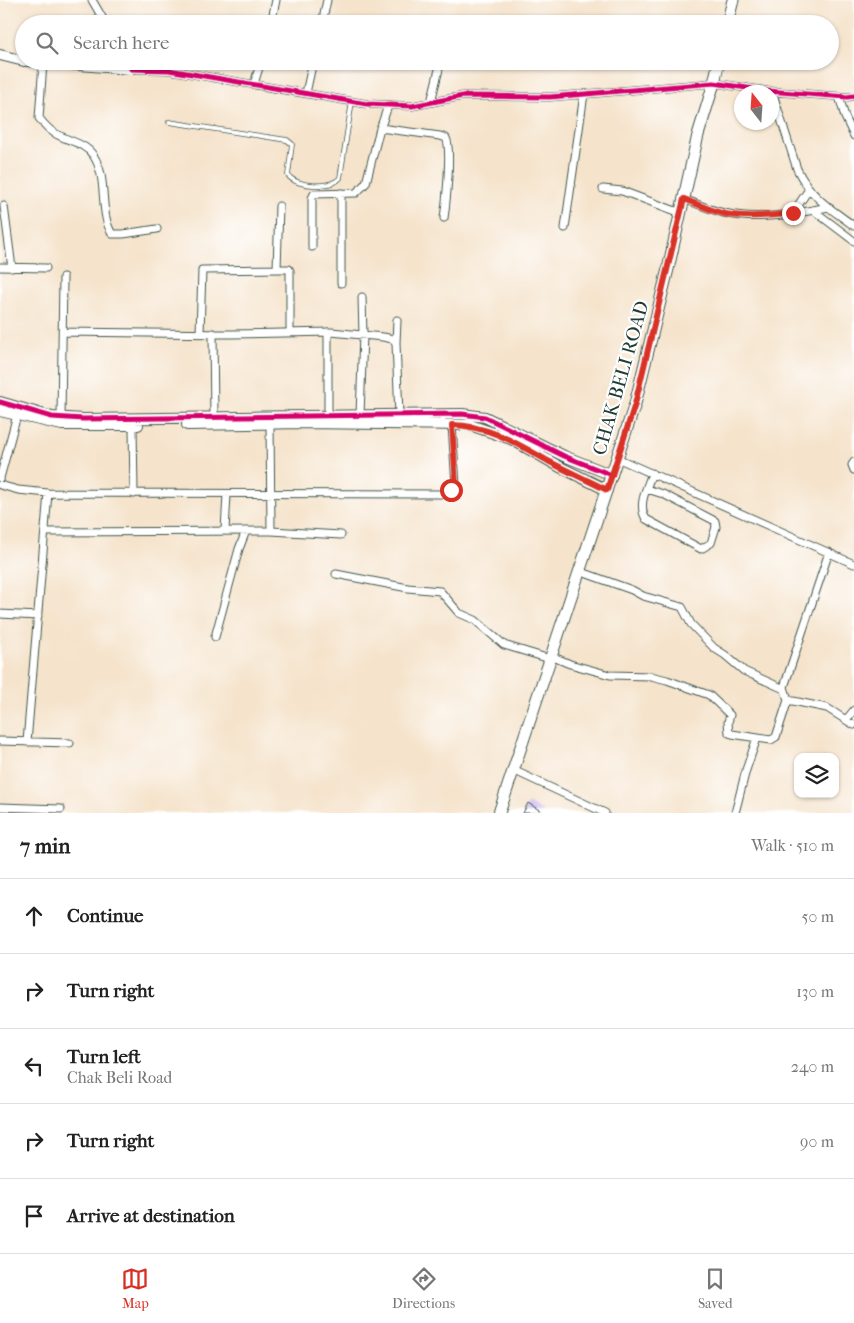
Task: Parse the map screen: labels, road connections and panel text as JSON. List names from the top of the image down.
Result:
{
  "streets": {
    "main road": ["CHAK BELI ROAD"]
  },
  "north": "top",
  "page": {
    "search": "Search here",
    "heading": ["7 min", "Walk · 510 m"],
    "list": [
      ["Continue", "50 m"],
      ["Turn right", "130 m"],
      ["Turn left", "Chak Beli Road", "240 m"],
      ["Turn right", "90 m"],
      "Arrive at destination"
    ],
    "nav": ["Map", "Directions", "Saved"]
  }
}
